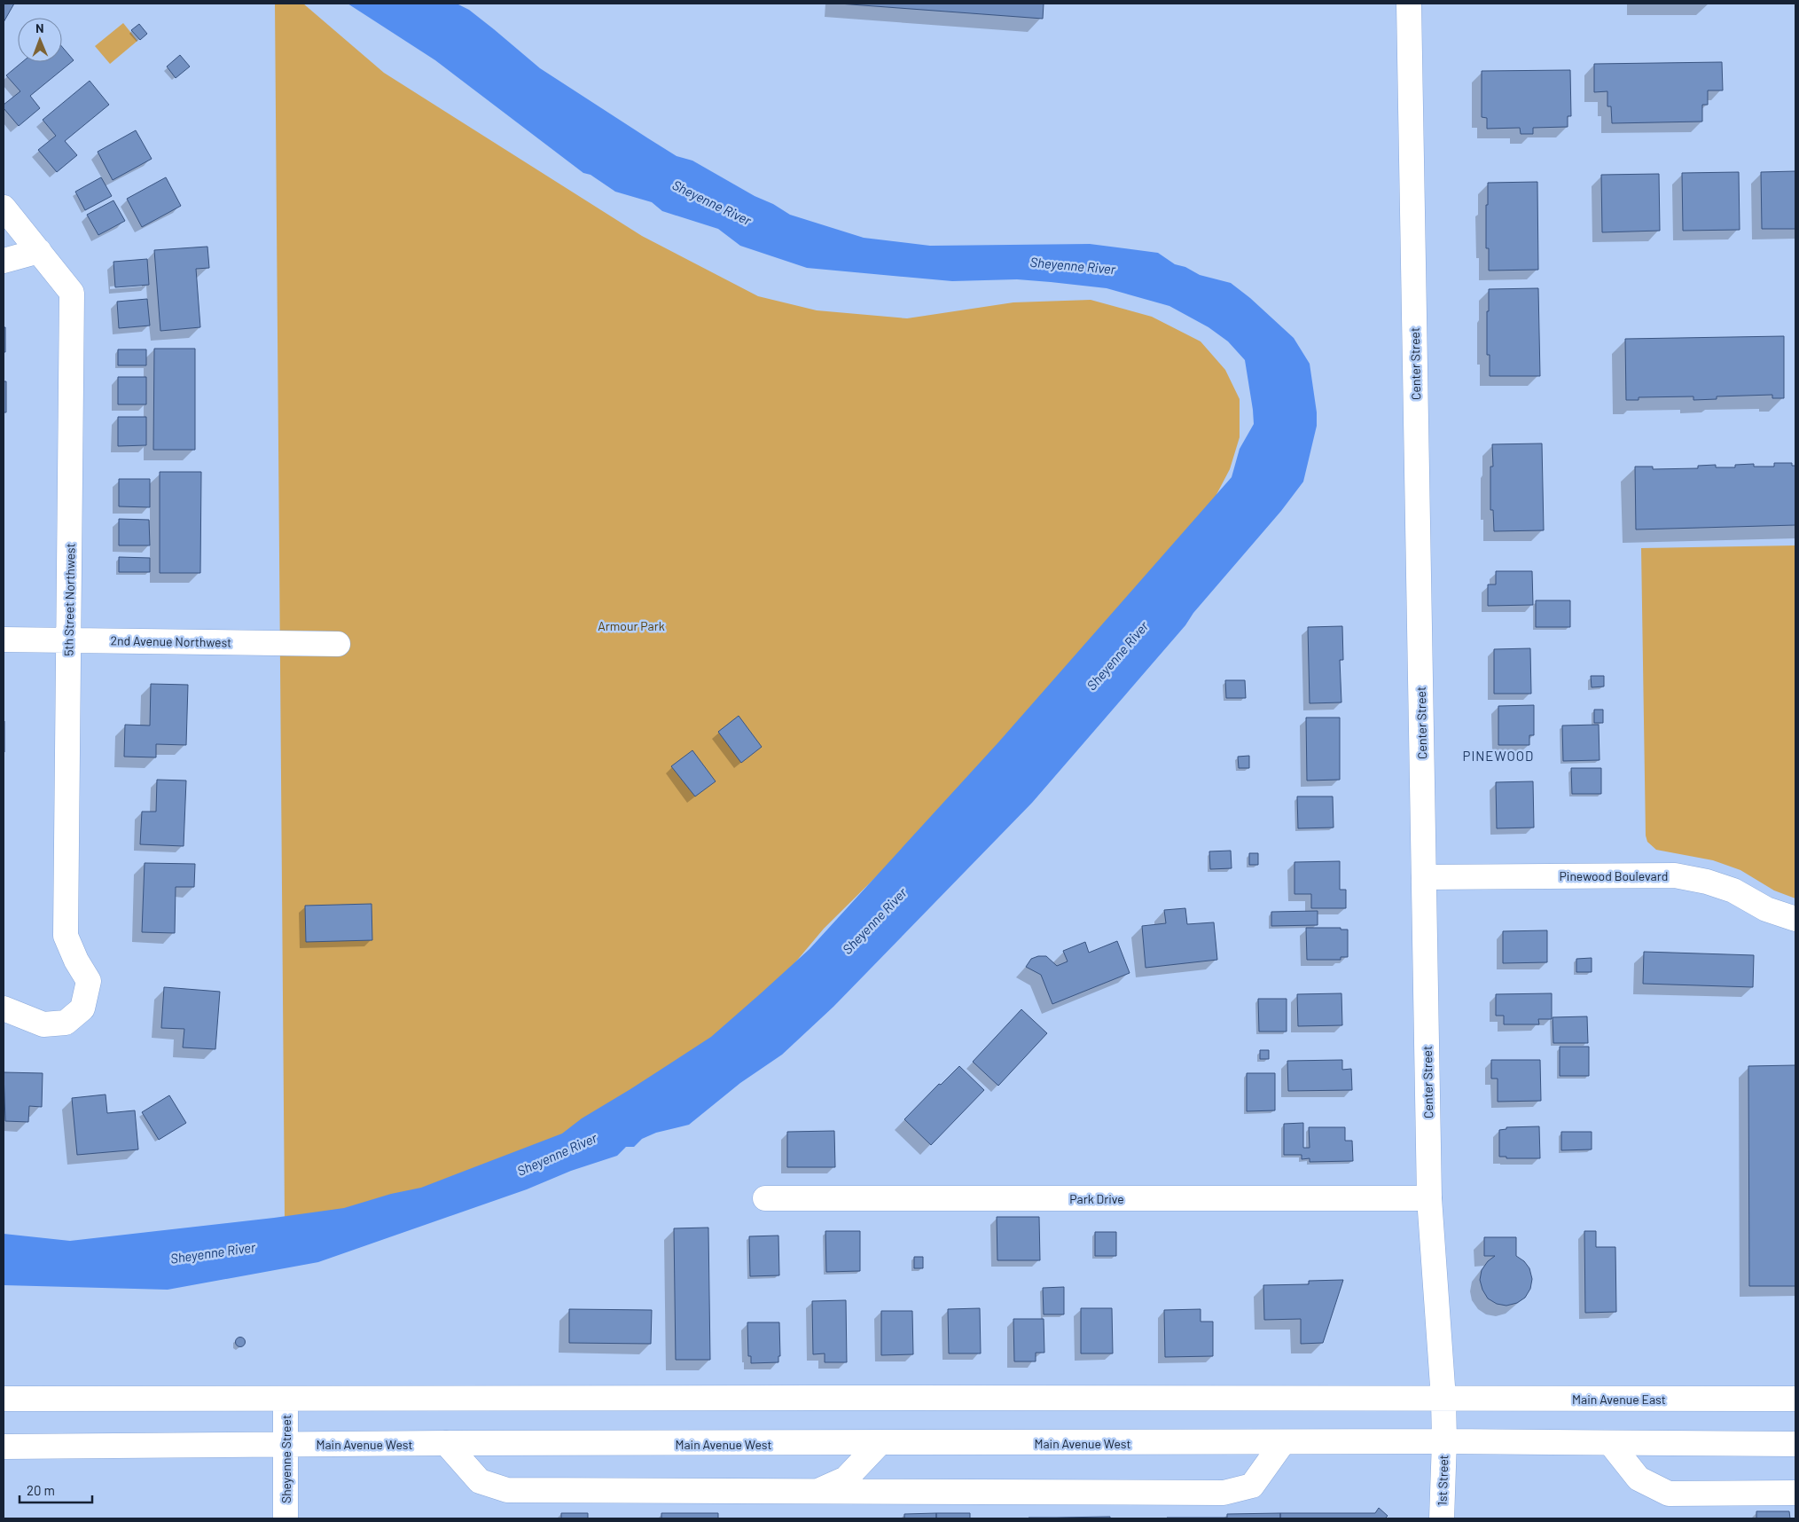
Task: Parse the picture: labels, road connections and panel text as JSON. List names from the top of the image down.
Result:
{
  "streets": {
    "main road": [
      "Center Street",
      "5th Street Northwest",
      "2nd Avenue Northwest",
      "Pinewood Boulevard",
      "Park Drive",
      "Main Avenue East",
      "Main Avenue West",
      "Sheyenne Street",
      "1st Street"
    ]
  },
  "crossings": [
    ["Center Street", "Pinewood Boulevard"],
    ["Center Street", "Park Drive"],
    ["Center Street", "Main Avenue East"],
    ["Center Street", "Main Avenue West"],
    ["Center Street", "1st Street"],
    ["5th Street Northwest", "2nd Avenue Northwest"],
    ["Main Avenue West", "Sheyenne Street"],
    ["Main Avenue West", "1st Street"]
  ],
  "districts": ["PINEWOOD"],
  "water": ["Sheyenne River"],
  "parks": ["Armour Park"],
  "scale_bar": "20 m",
  "north": "top"
}
